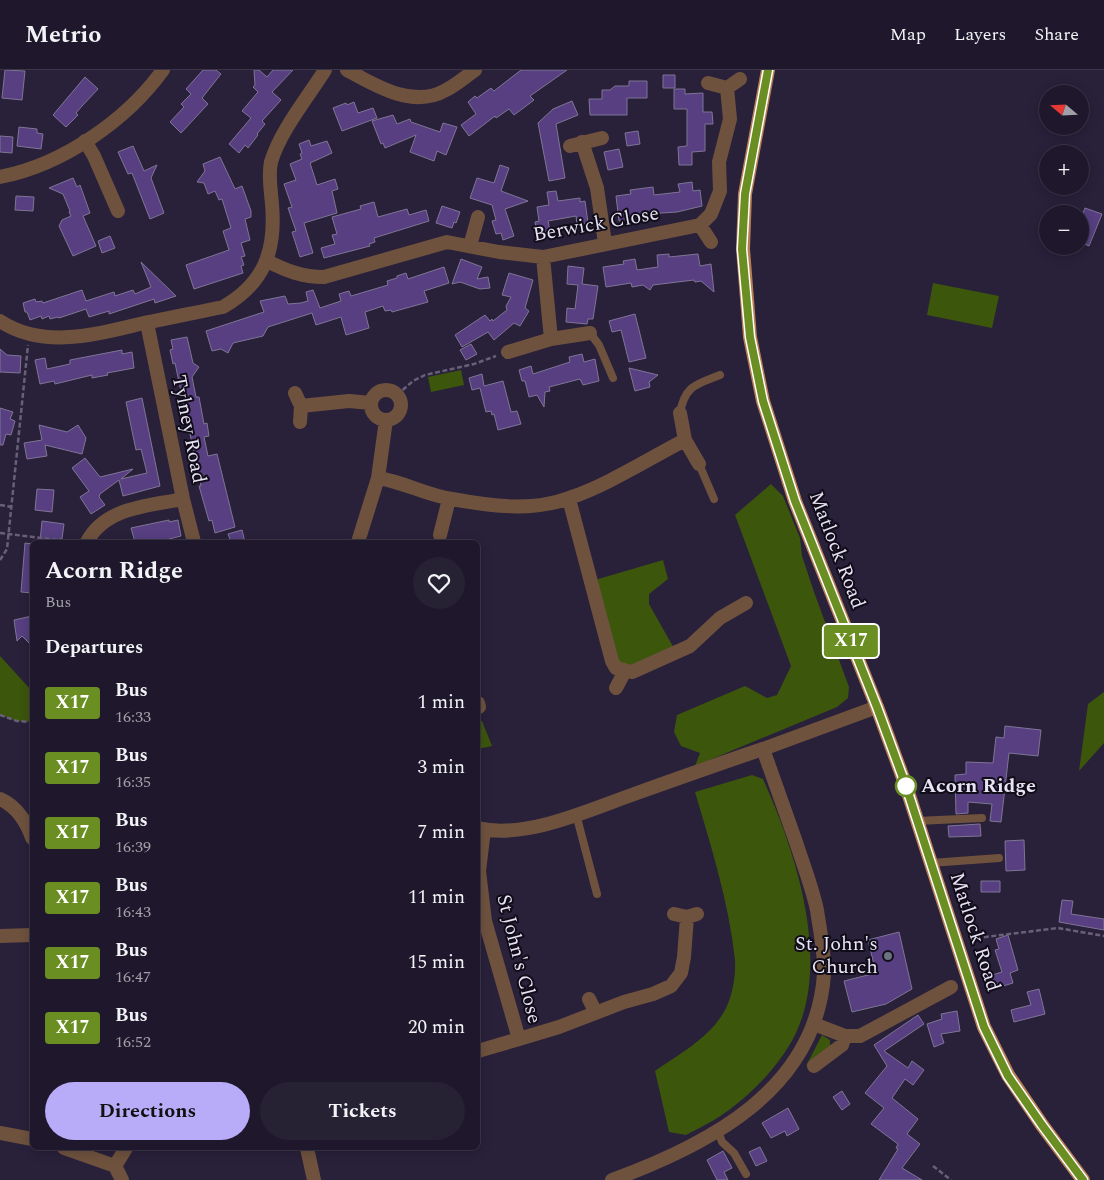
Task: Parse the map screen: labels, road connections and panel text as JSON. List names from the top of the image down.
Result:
{
  "streets": {
    "main road": ["Matlock Road"],
    "street": ["Berwick Close", "Tylney Road", "St John's Close"]
  },
  "places": ["Acorn Ridge", "St. John's Church"],
  "lines": ["bus line X17"],
  "north": "left",
  "page": {
    "header": "Metrio",
    "nav": ["Map", "Layers", "Share"],
    "on_map": "X17",
    "map_buttons": ["+", "−"],
    "heading": [
      ["Acorn Ridge", "Bus"],
      "Departures"
    ],
    "list": [
      {
        "mark": "X17",
        "name": "Bus",
        "note": "16:33",
        "value": "1 min"
      },
      {
        "mark": "X17",
        "name": "Bus",
        "note": "16:35",
        "value": "3 min"
      },
      {
        "mark": "X17",
        "name": "Bus",
        "note": "16:39",
        "value": "7 min"
      },
      {
        "mark": "X17",
        "name": "Bus",
        "note": "16:43",
        "value": "11 min"
      },
      {
        "mark": "X17",
        "name": "Bus",
        "note": "16:47",
        "value": "15 min"
      },
      {
        "mark": "X17",
        "name": "Bus",
        "note": "16:52",
        "value": "20 min"
      }
    ],
    "buttons": ["Directions", "Tickets"]
  }
}
